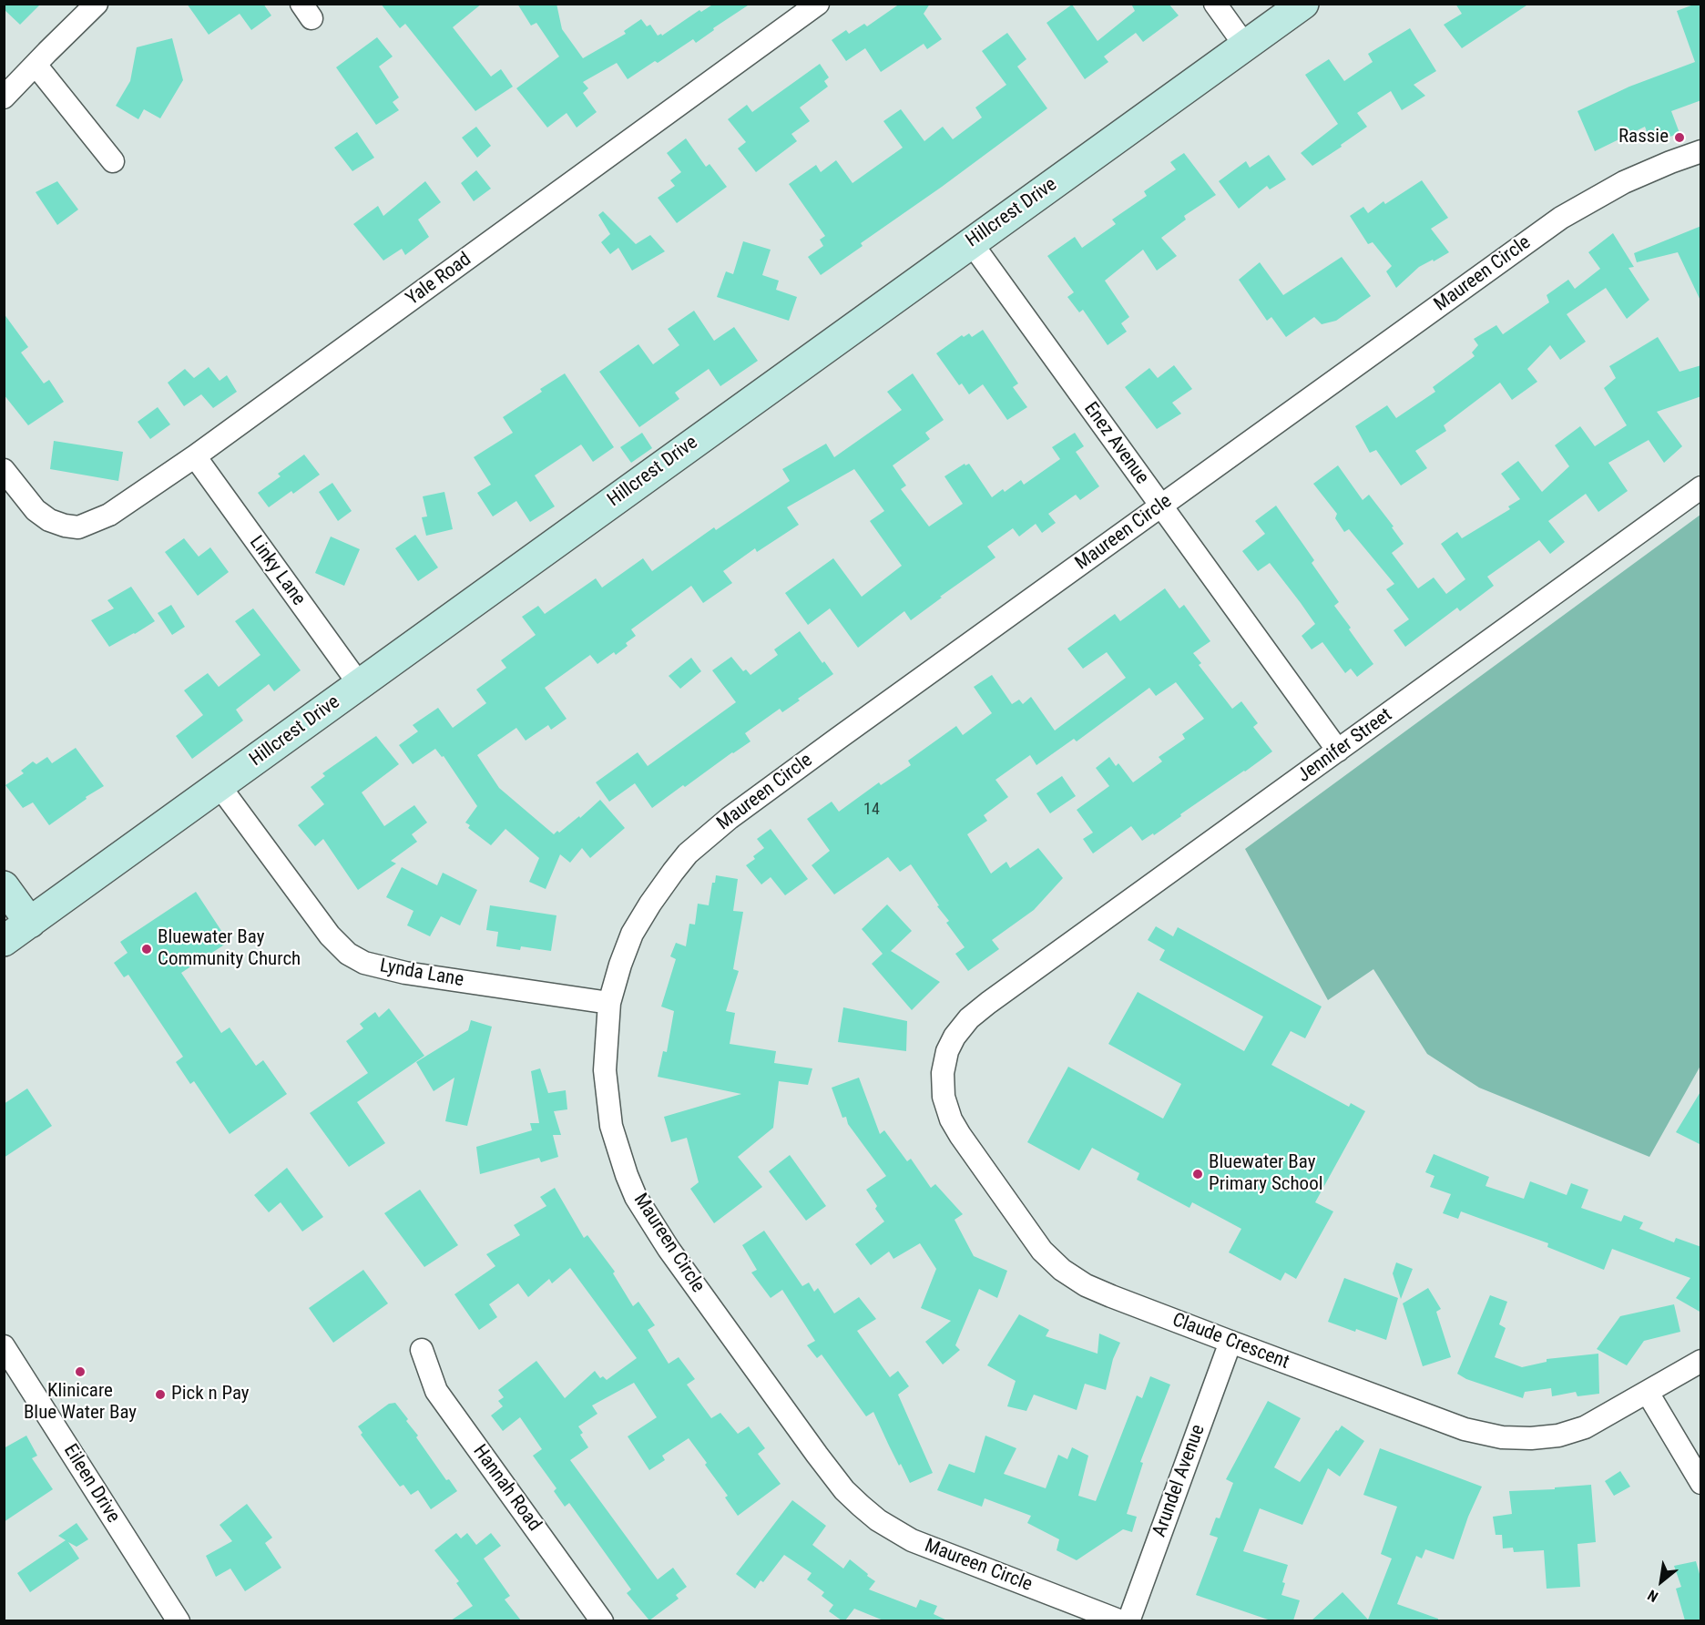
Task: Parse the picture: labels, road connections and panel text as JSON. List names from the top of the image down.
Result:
{
  "streets": {
    "street": [
      "Hillcrest Drive",
      "Maureen Circle",
      "Yale Road",
      "Enez Avenue",
      "Linky Lane",
      "Jennifer Street",
      "Lynda Lane",
      "Claude Crescent",
      "Arundel Avenue",
      "Eileen Drive",
      "Hannah Road"
    ]
  },
  "crossings": [
    ["Hillcrest Drive", "Enez Avenue"],
    ["Hillcrest Drive", "Linky Lane"],
    ["Hillcrest Drive", "Lynda Lane"],
    ["Maureen Circle", "Enez Avenue"],
    ["Maureen Circle", "Lynda Lane"],
    ["Yale Road", "Linky Lane"],
    ["Enez Avenue", "Jennifer Street"],
    ["Jennifer Street", "Claude Crescent"],
    ["Claude Crescent", "Arundel Avenue"]
  ],
  "places": [
    "Rassie",
    "Bluewater Bay Community Church",
    "Bluewater Bay Primary School",
    "Klinicare Blue Water Bay",
    "Pick n Pay"
  ],
  "house_numbers": ["14"],
  "north": "bottom left"
}
